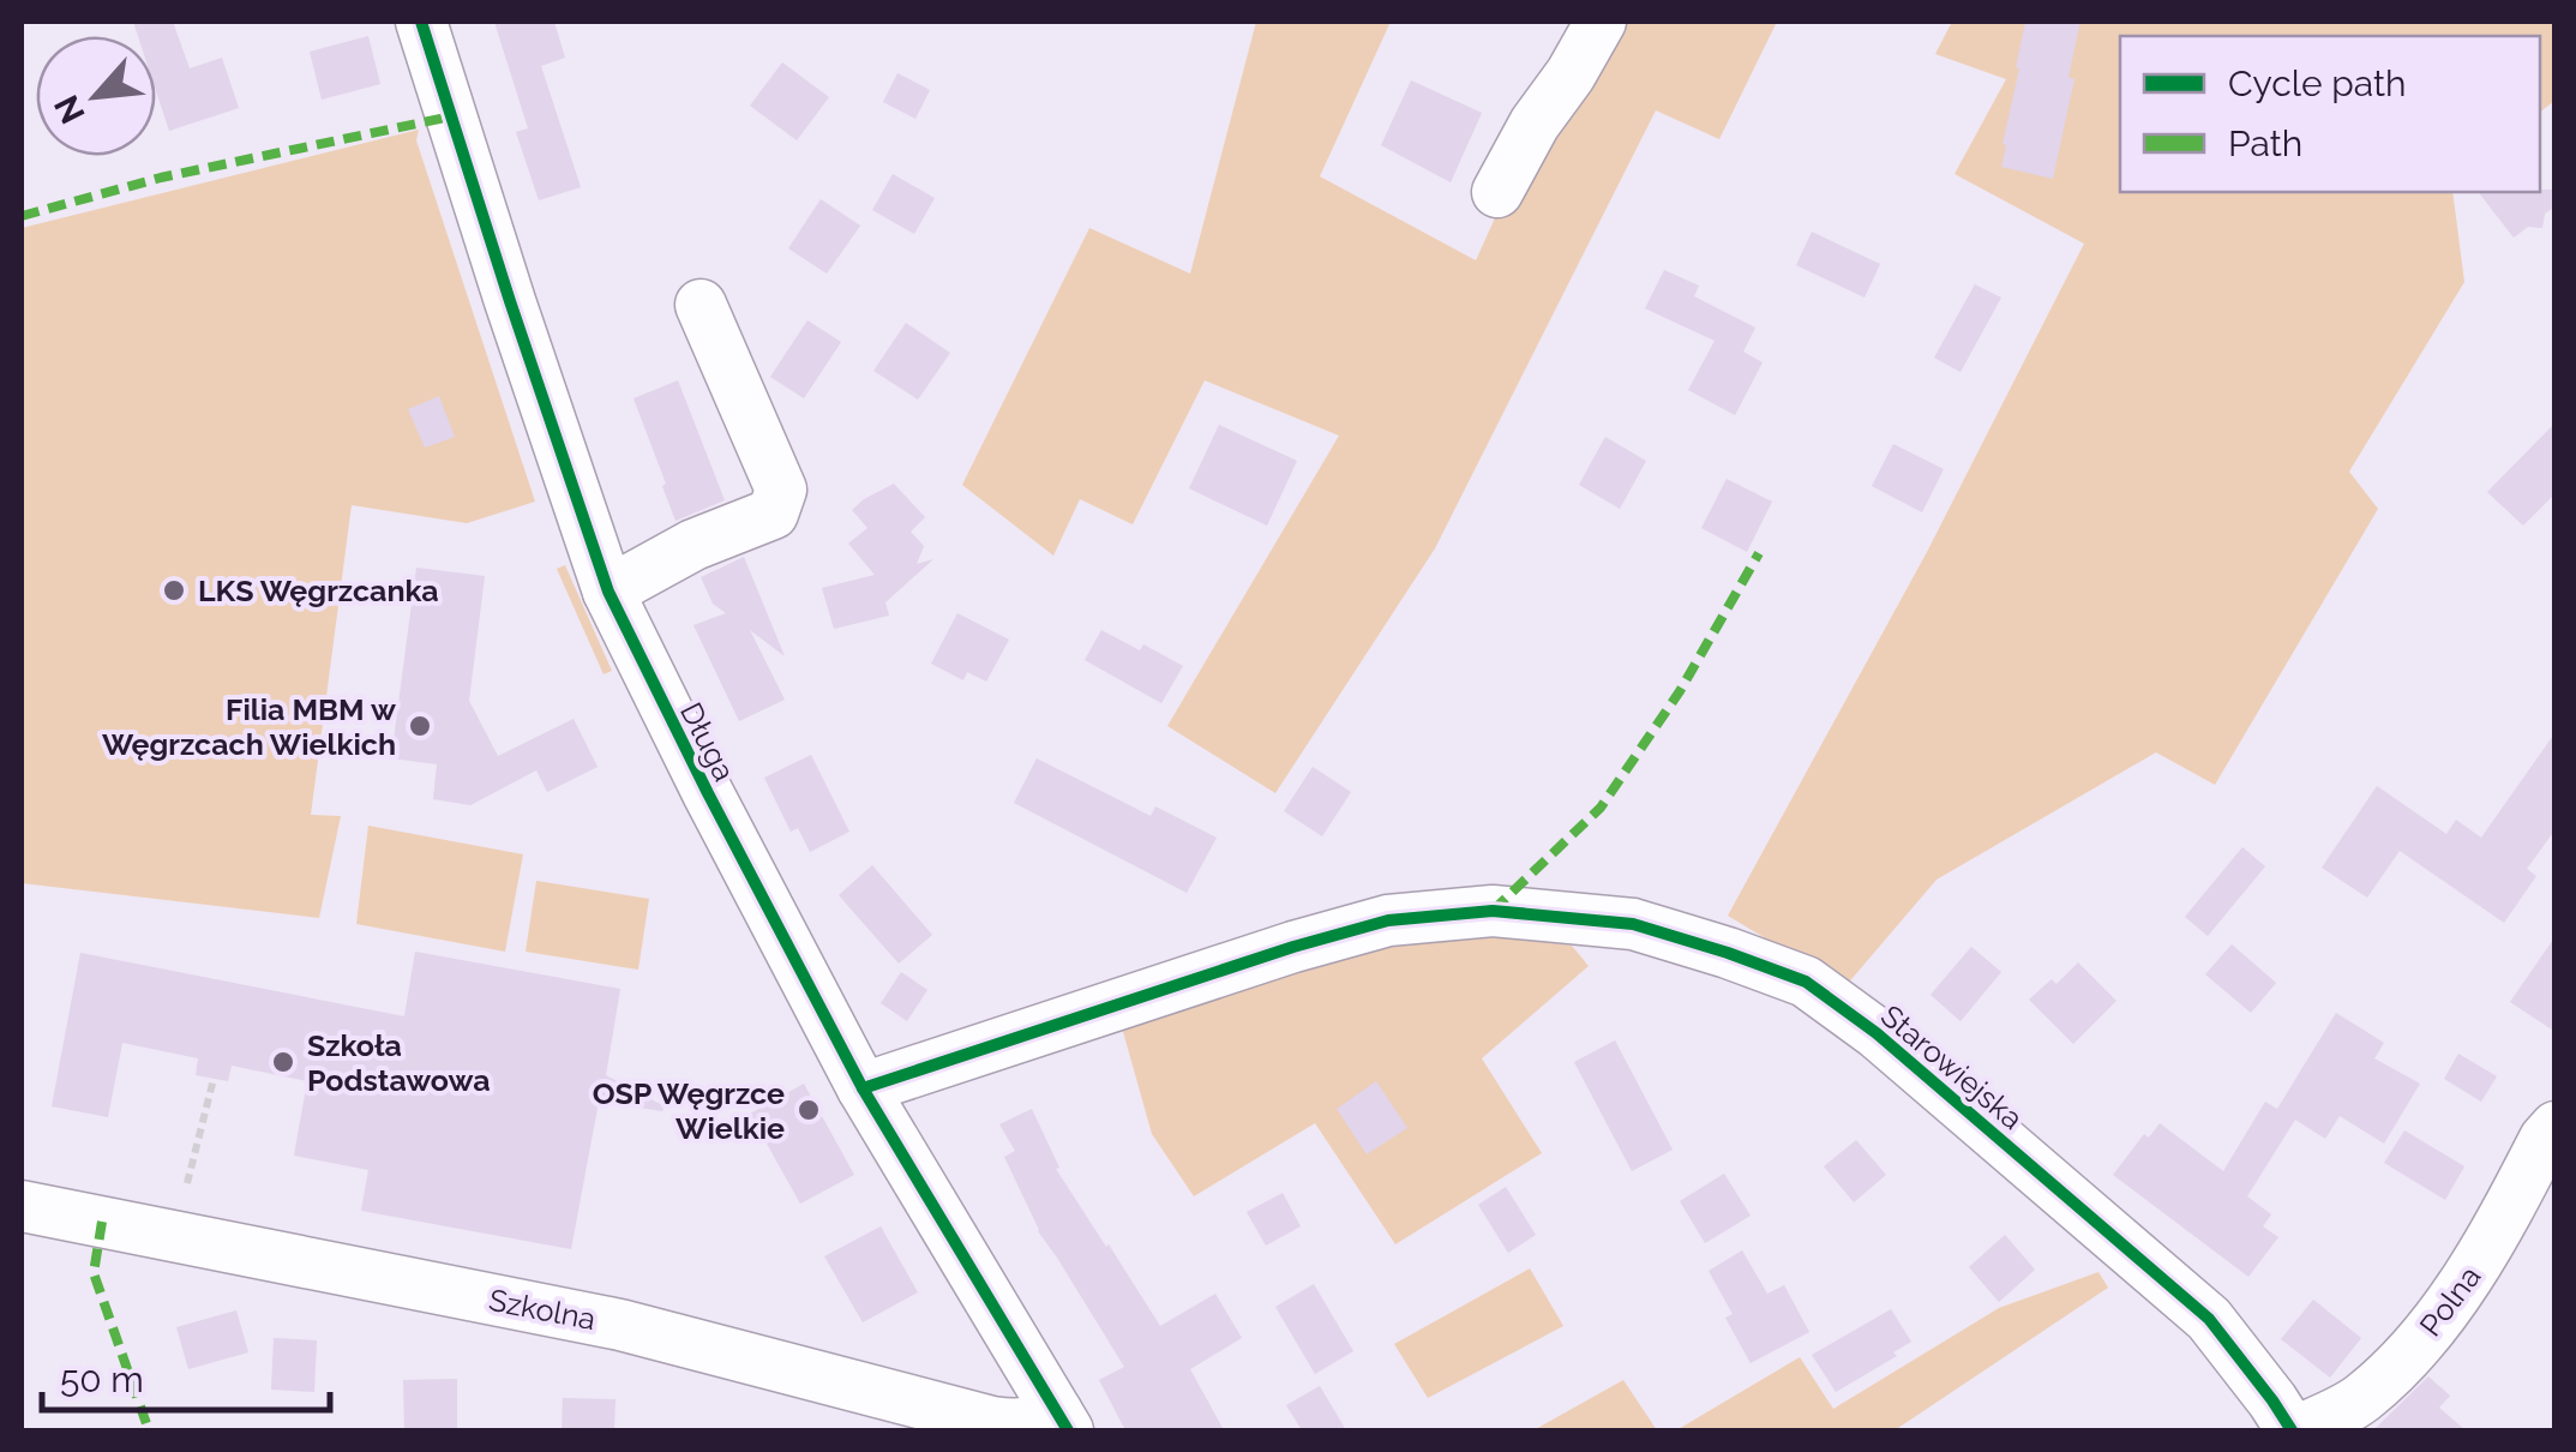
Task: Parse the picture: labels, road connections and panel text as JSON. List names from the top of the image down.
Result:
{
  "streets": {
    "street": [
      "Długa",
      "Starowiejska",
      "Polna",
      "Szkolna"
    ]
  },
  "crossings": [
    ["Długa", "Starowiejska"],
    ["Długa", "Szkolna"],
    ["Starowiejska", "Polna"]
  ],
  "places": [
    "LKS Węgrzcanka",
    "Filia MBM w Węgrzcach Wielkich",
    "Szkoła Podstawowa",
    "OSP Węgrzce Wielkie"
  ],
  "legend": ["Cycle path", "Path"],
  "scale_bar": "50 m",
  "north": "bottom left"
}
